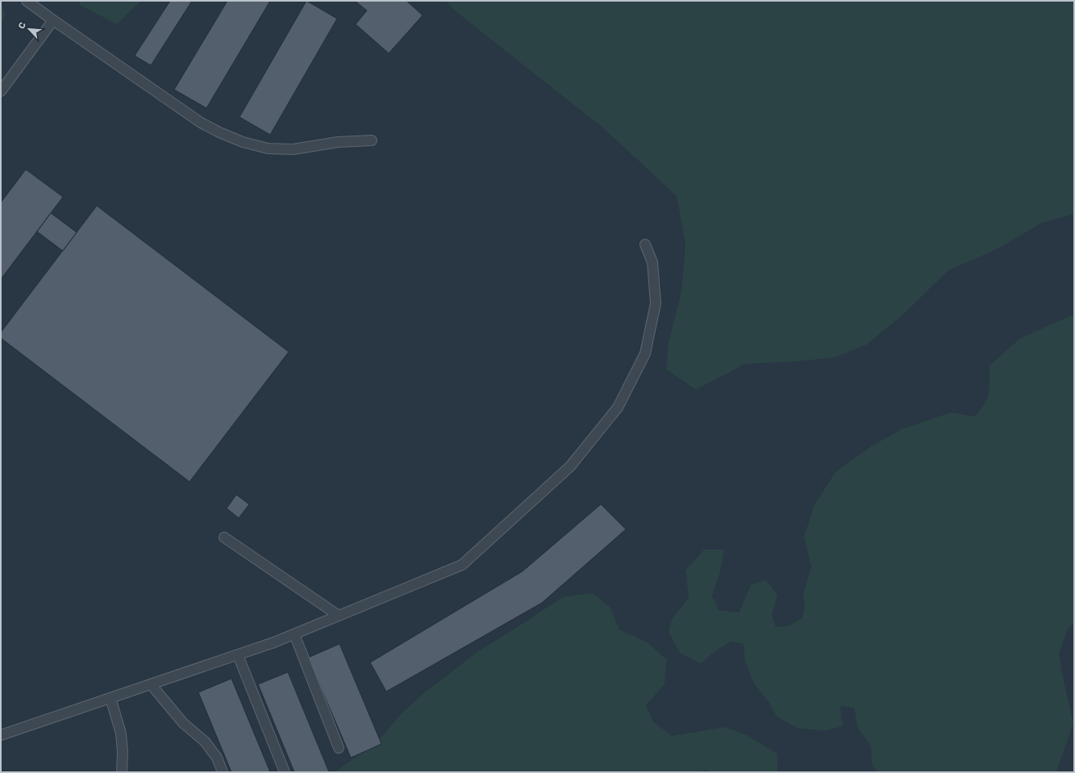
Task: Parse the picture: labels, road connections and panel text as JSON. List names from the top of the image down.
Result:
{
  "north": "top left"
}
